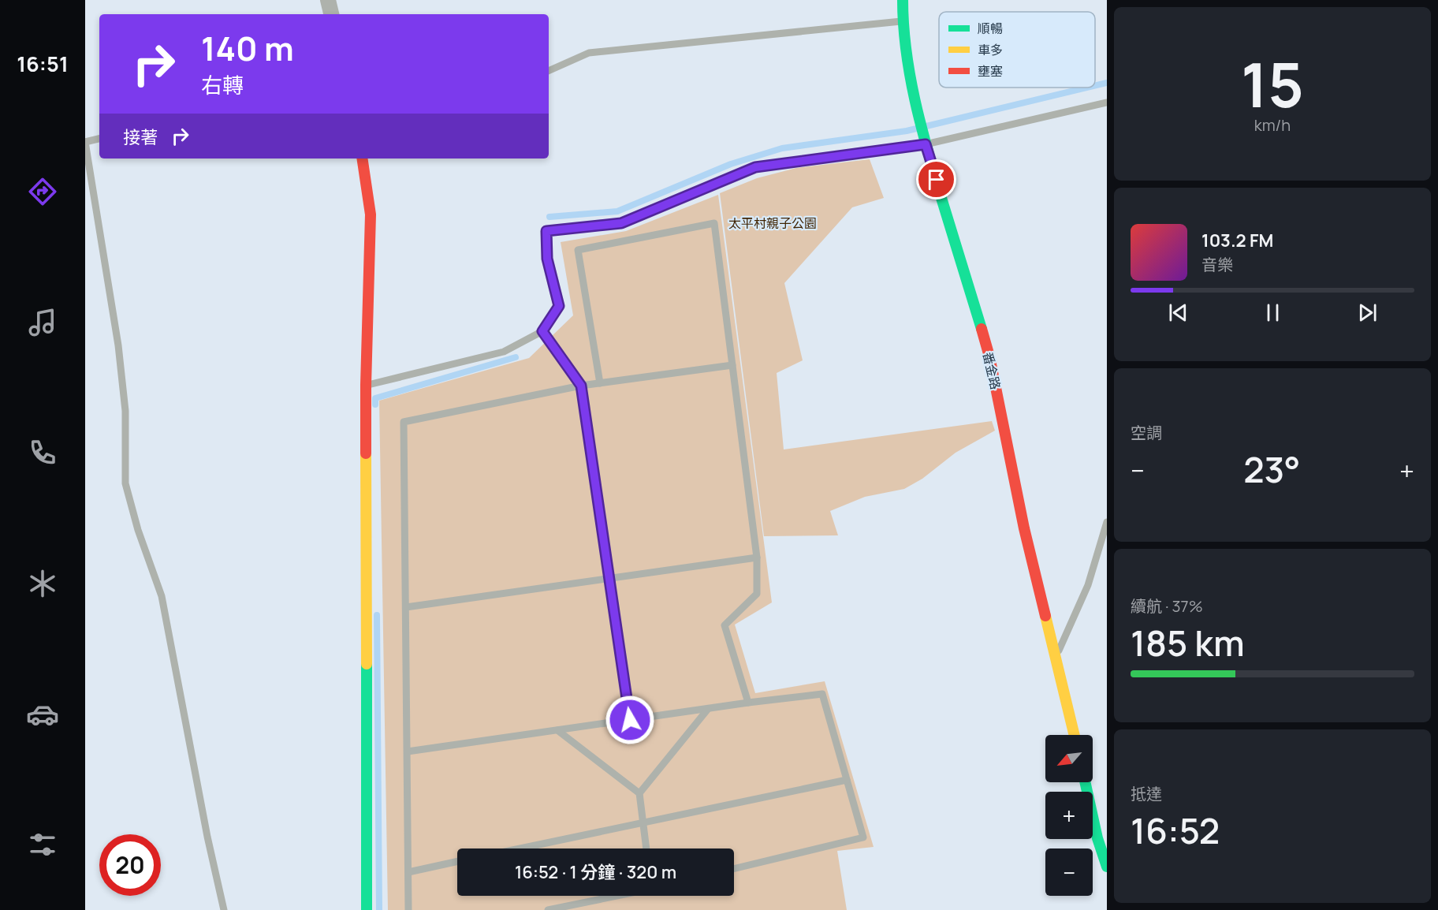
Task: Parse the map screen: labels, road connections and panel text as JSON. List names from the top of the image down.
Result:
{
  "streets": {
    "street": ["番金路"]
  },
  "parks": ["太平村親子公園"],
  "legend": ["順暢", "車多", "壅塞"],
  "north": "bottom left",
  "page": {
    "tabs": "16:51",
    "tile": [
      ["15", "km/h"],
      "空調",
      ["續航 · 37%", "185 km"],
      ["抵達", "16:52"]
    ],
    "turn": ["140 m", "右轉"],
    "then": "接著",
    "song": ["103.2 FM", "音樂"],
    "heat": ["−", "23°", "+"],
    "map_buttons": ["+", "−"],
    "limit": "20",
    "trip": "16:52 · 1 分鐘 · 320 m"
  }
}
